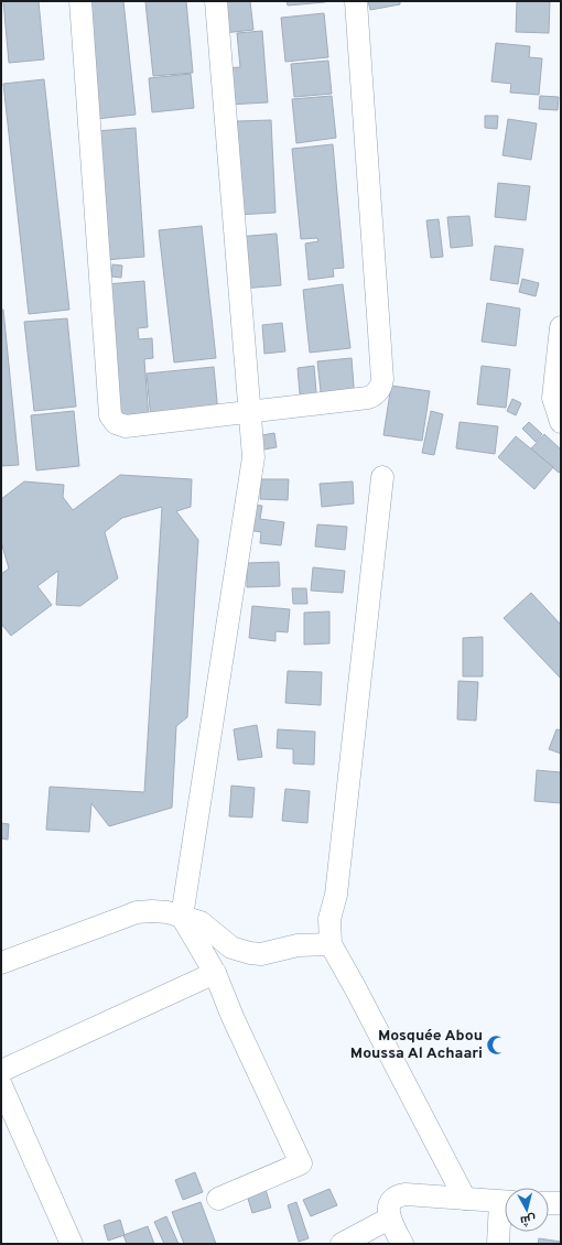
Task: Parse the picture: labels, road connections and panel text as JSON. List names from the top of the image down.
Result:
{
  "places": {
    "mosque": ["Mosquée Abou Moussa Al Achaari"]
  },
  "north": "bottom"
}
